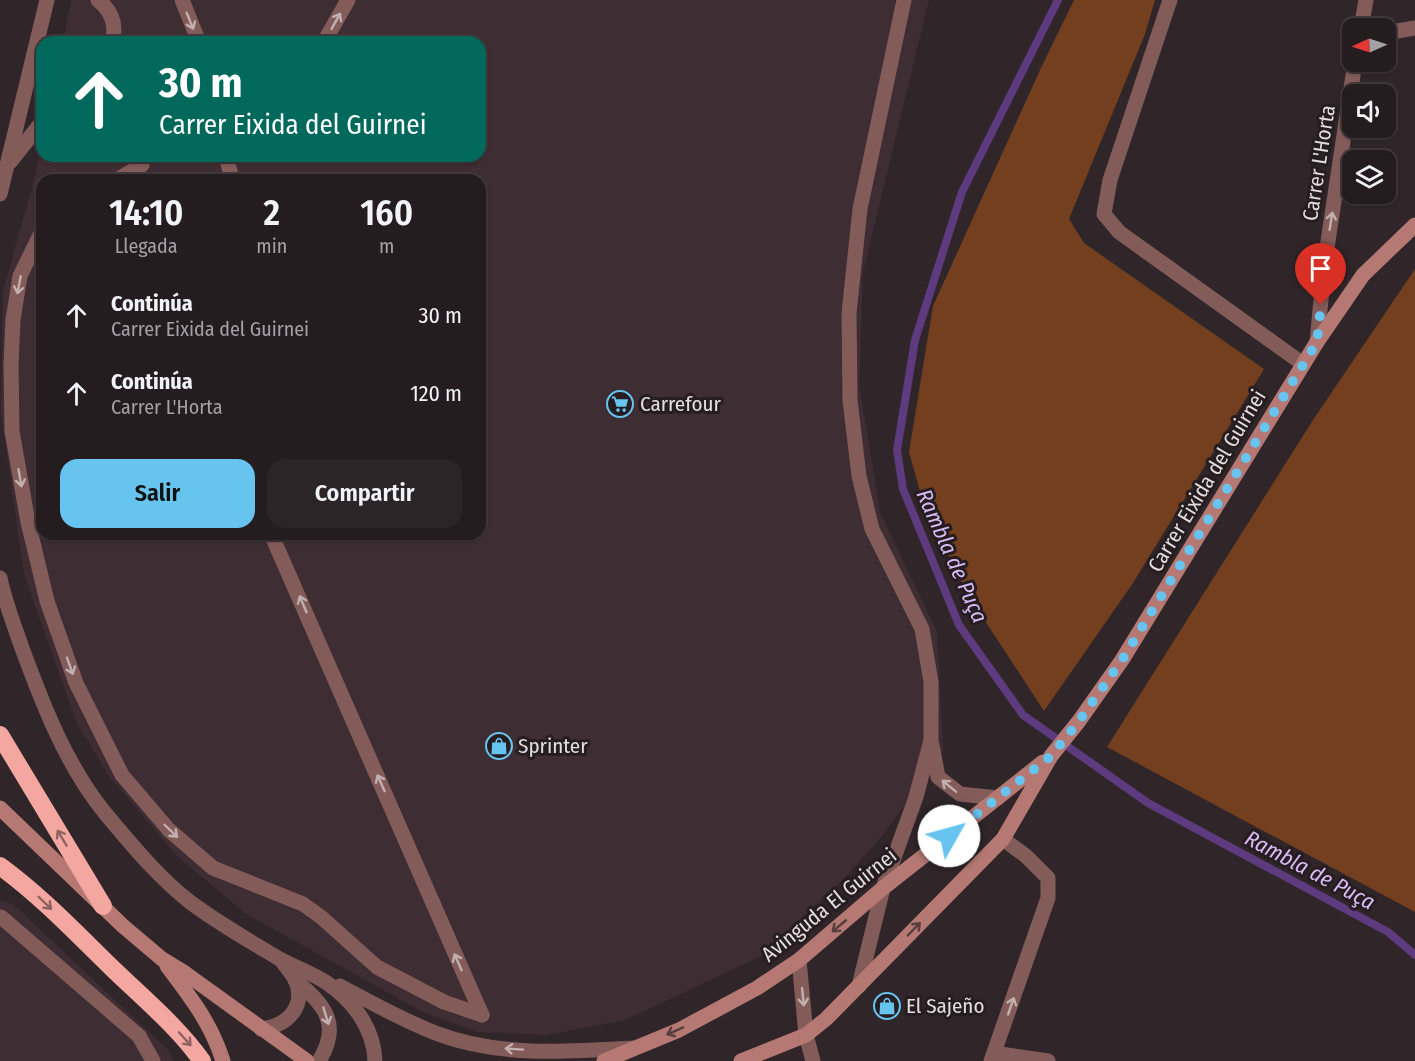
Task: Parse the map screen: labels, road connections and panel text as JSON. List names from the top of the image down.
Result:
{
  "streets": {
    "street": ["Carrer L'Horta", "Carrer Eixida del Guirnei", "Avinguda El Guirnei"]
  },
  "crossings": [
    ["Carrer L'Horta", "Carrer Eixida del Guirnei"],
    ["Carrer Eixida del Guirnei", "Avinguda El Guirnei"]
  ],
  "one_way": ["Carrer L'Horta"],
  "water": ["Rambla de Puça"],
  "places": {
    "supermarket": ["Carrefour"],
    "shop": ["Sprinter", "El Sajeño"]
  },
  "north": "left",
  "page": {
    "turn": ["30 m", "Carrer Eixida del Guirnei"],
    "eta": [
      "14:10",
      "Llegada",
      "2",
      "min",
      "160",
      "m"
    ],
    "list": [
      {
        "name": "Continúa",
        "note": "Carrer Eixida del Guirnei",
        "value": "30 m"
      },
      {
        "name": "Continúa",
        "note": "Carrer L'Horta",
        "value": "120 m"
      }
    ],
    "buttons": ["Salir", "Compartir"]
  }
}
